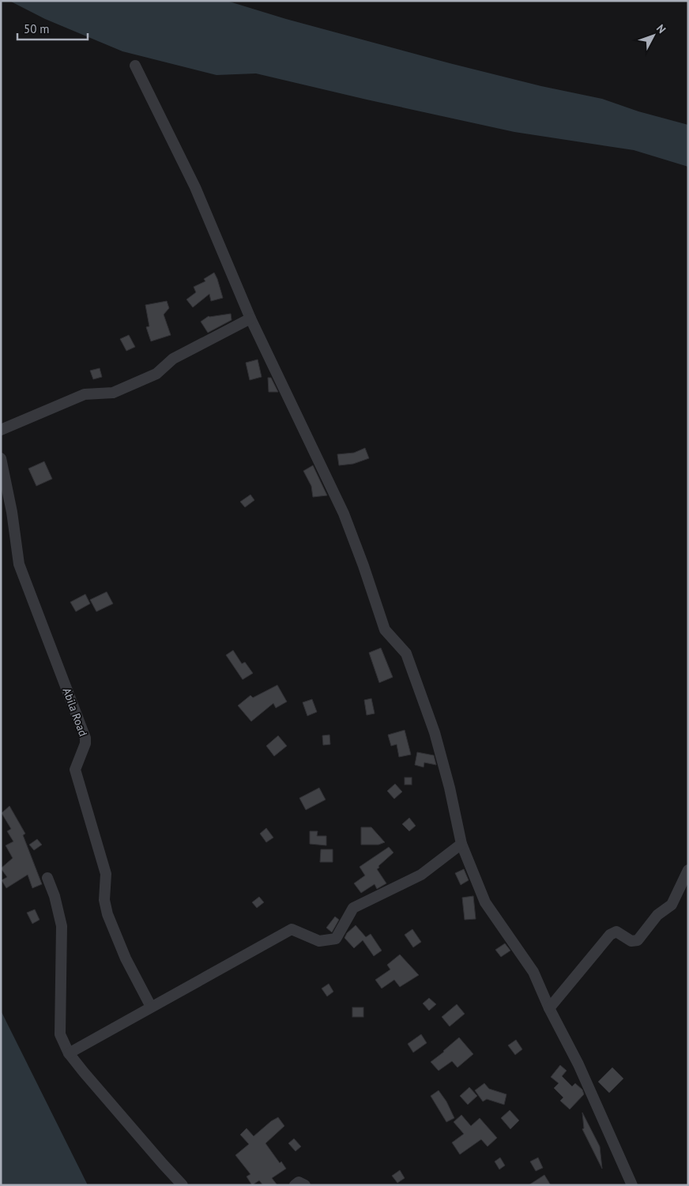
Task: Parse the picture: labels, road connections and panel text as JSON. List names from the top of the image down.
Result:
{
  "streets": {
    "street": ["Abila Road"]
  },
  "scale_bar": "50 m",
  "north": "top right"
}
